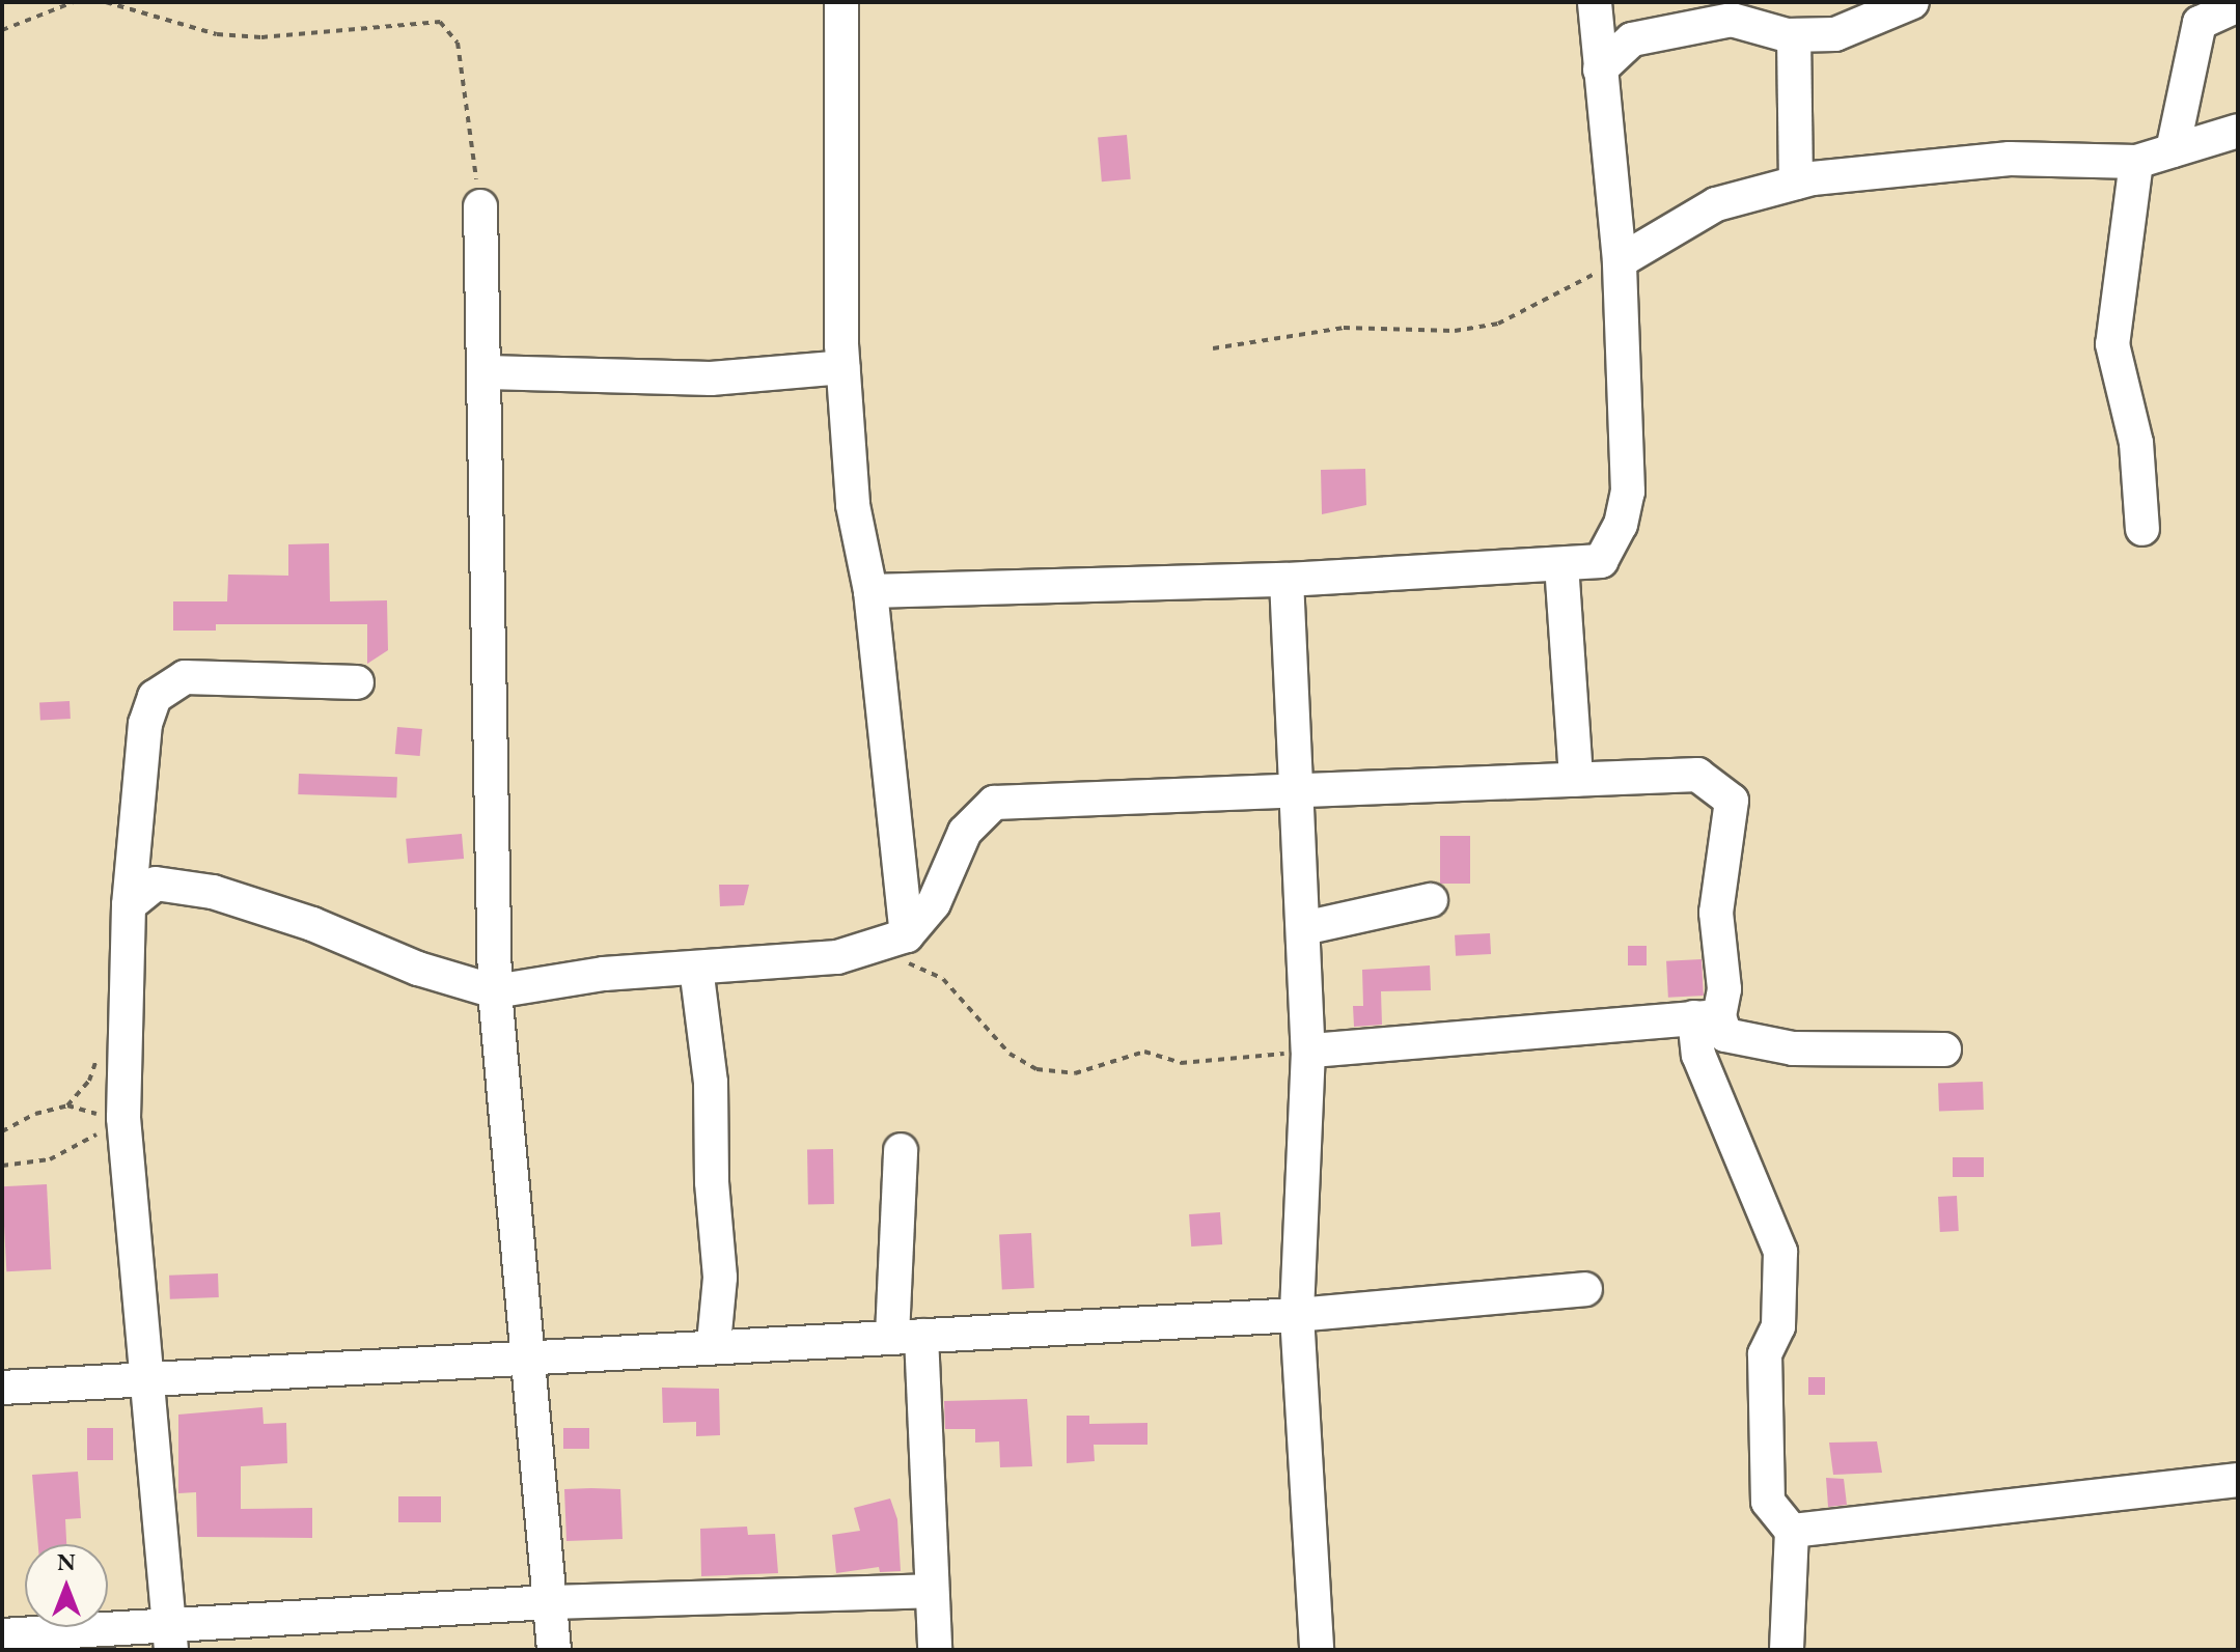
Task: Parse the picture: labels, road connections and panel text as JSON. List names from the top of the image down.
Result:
{
  "north": "top"
}
